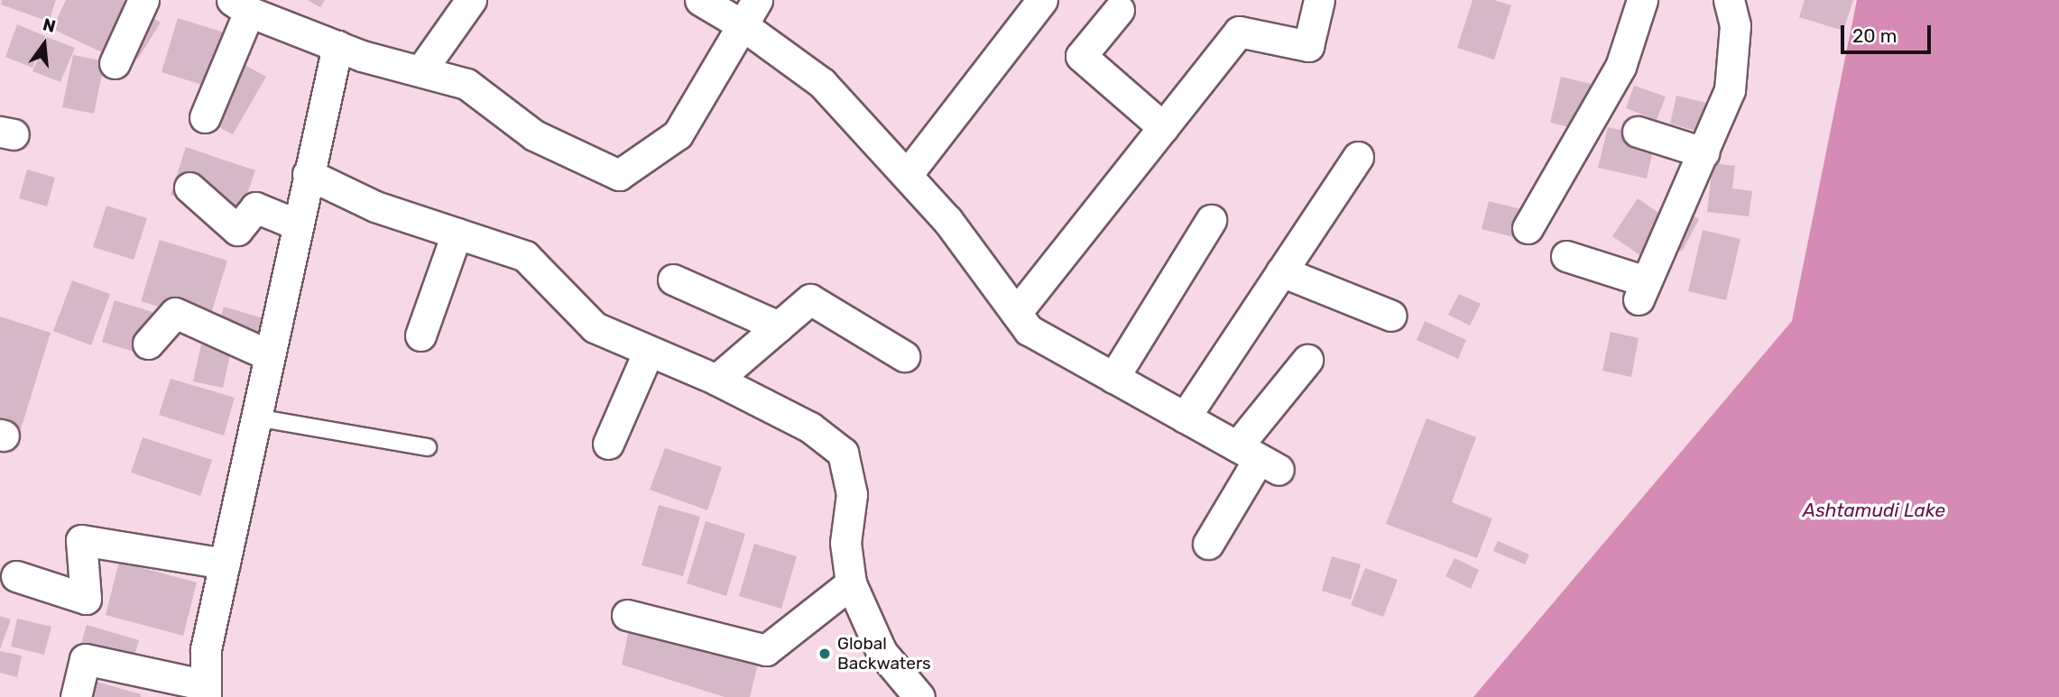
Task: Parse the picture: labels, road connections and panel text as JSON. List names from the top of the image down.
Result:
{
  "water": ["Ashtamudi Lake"],
  "places": ["Global Backwaters"],
  "scale_bar": "20 m",
  "north": "top"
}
